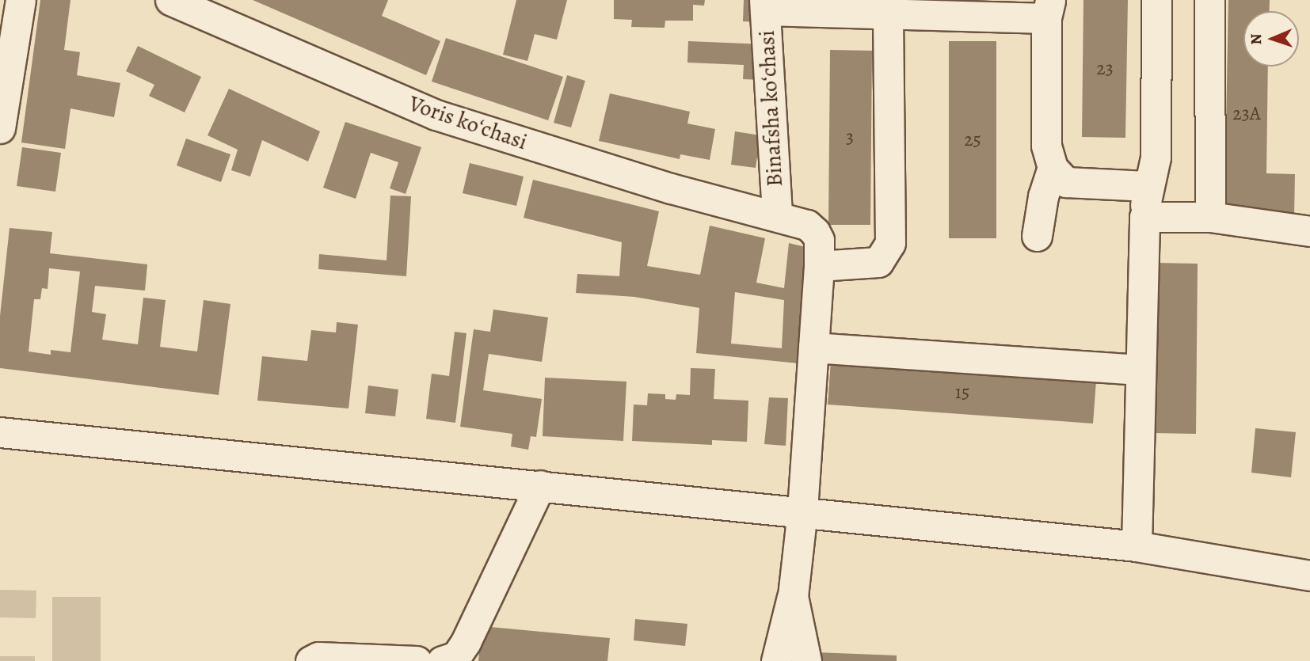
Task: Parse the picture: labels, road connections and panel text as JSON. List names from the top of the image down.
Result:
{
  "streets": {
    "street": ["Binafsha koʻchasi", "Voris koʻchasi"]
  },
  "crossings": [
    ["Binafsha koʻchasi", "Voris koʻchasi"]
  ],
  "house_numbers": [
    "23",
    "23А",
    "3",
    "25",
    "15"
  ],
  "north": "left"
}
